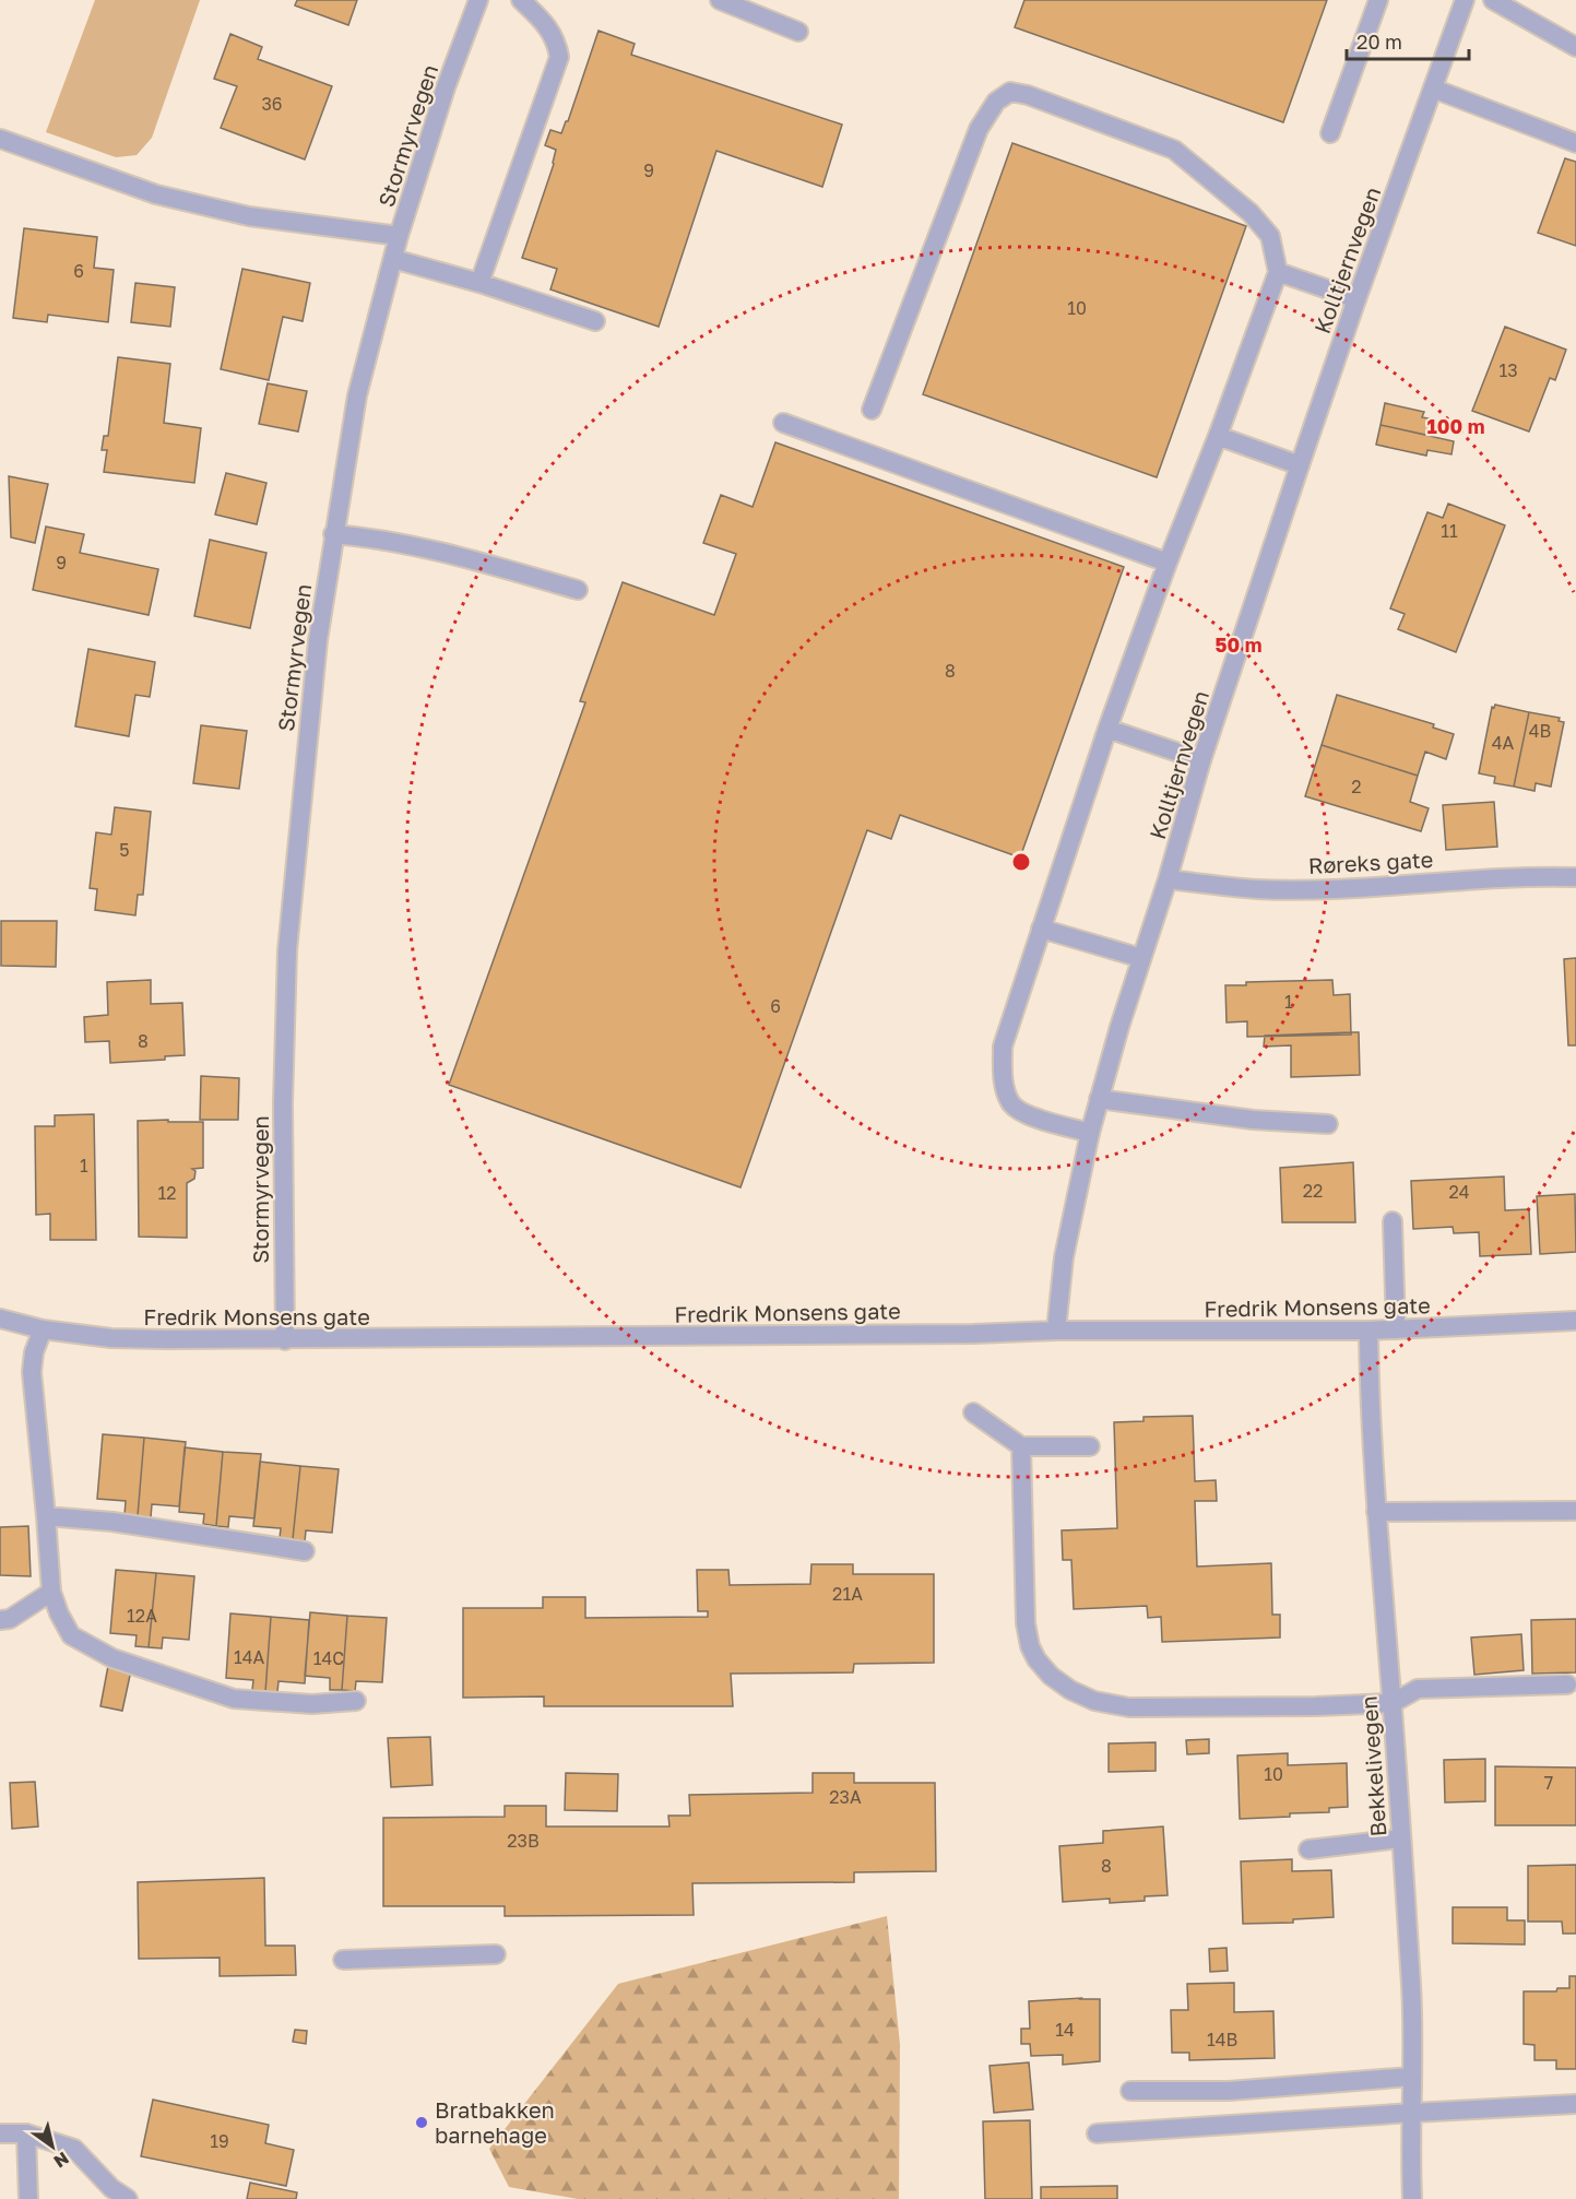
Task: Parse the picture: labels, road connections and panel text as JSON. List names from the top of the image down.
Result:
{
  "streets": {
    "street": [
      "Stormyrvegen",
      "Kolltjernvegen",
      "Røreks gate",
      "Fredrik Monsens gate",
      "Bekkelivegen"
    ]
  },
  "crossings": [
    ["Stormyrvegen", "Fredrik Monsens gate"],
    ["Kolltjernvegen", "Røreks gate"],
    ["Kolltjernvegen", "Fredrik Monsens gate"],
    ["Fredrik Monsens gate", "Bekkelivegen"]
  ],
  "places": ["Bratbakken barnehage"],
  "house_numbers": [
    "36",
    "9",
    "6",
    "10",
    "13",
    "11",
    "9",
    "8",
    "4B",
    "4A",
    "2",
    "5",
    "1",
    "6",
    "8",
    "1",
    "22",
    "24",
    "12",
    "21A",
    "12A",
    "14A",
    "14C",
    "10",
    "7",
    "23A",
    "23B",
    "8",
    "14",
    "14B",
    "19"
  ],
  "scale_bar": "20 m",
  "north": "bottom right",
  "rings": ["100 m", "50 m"]
}
